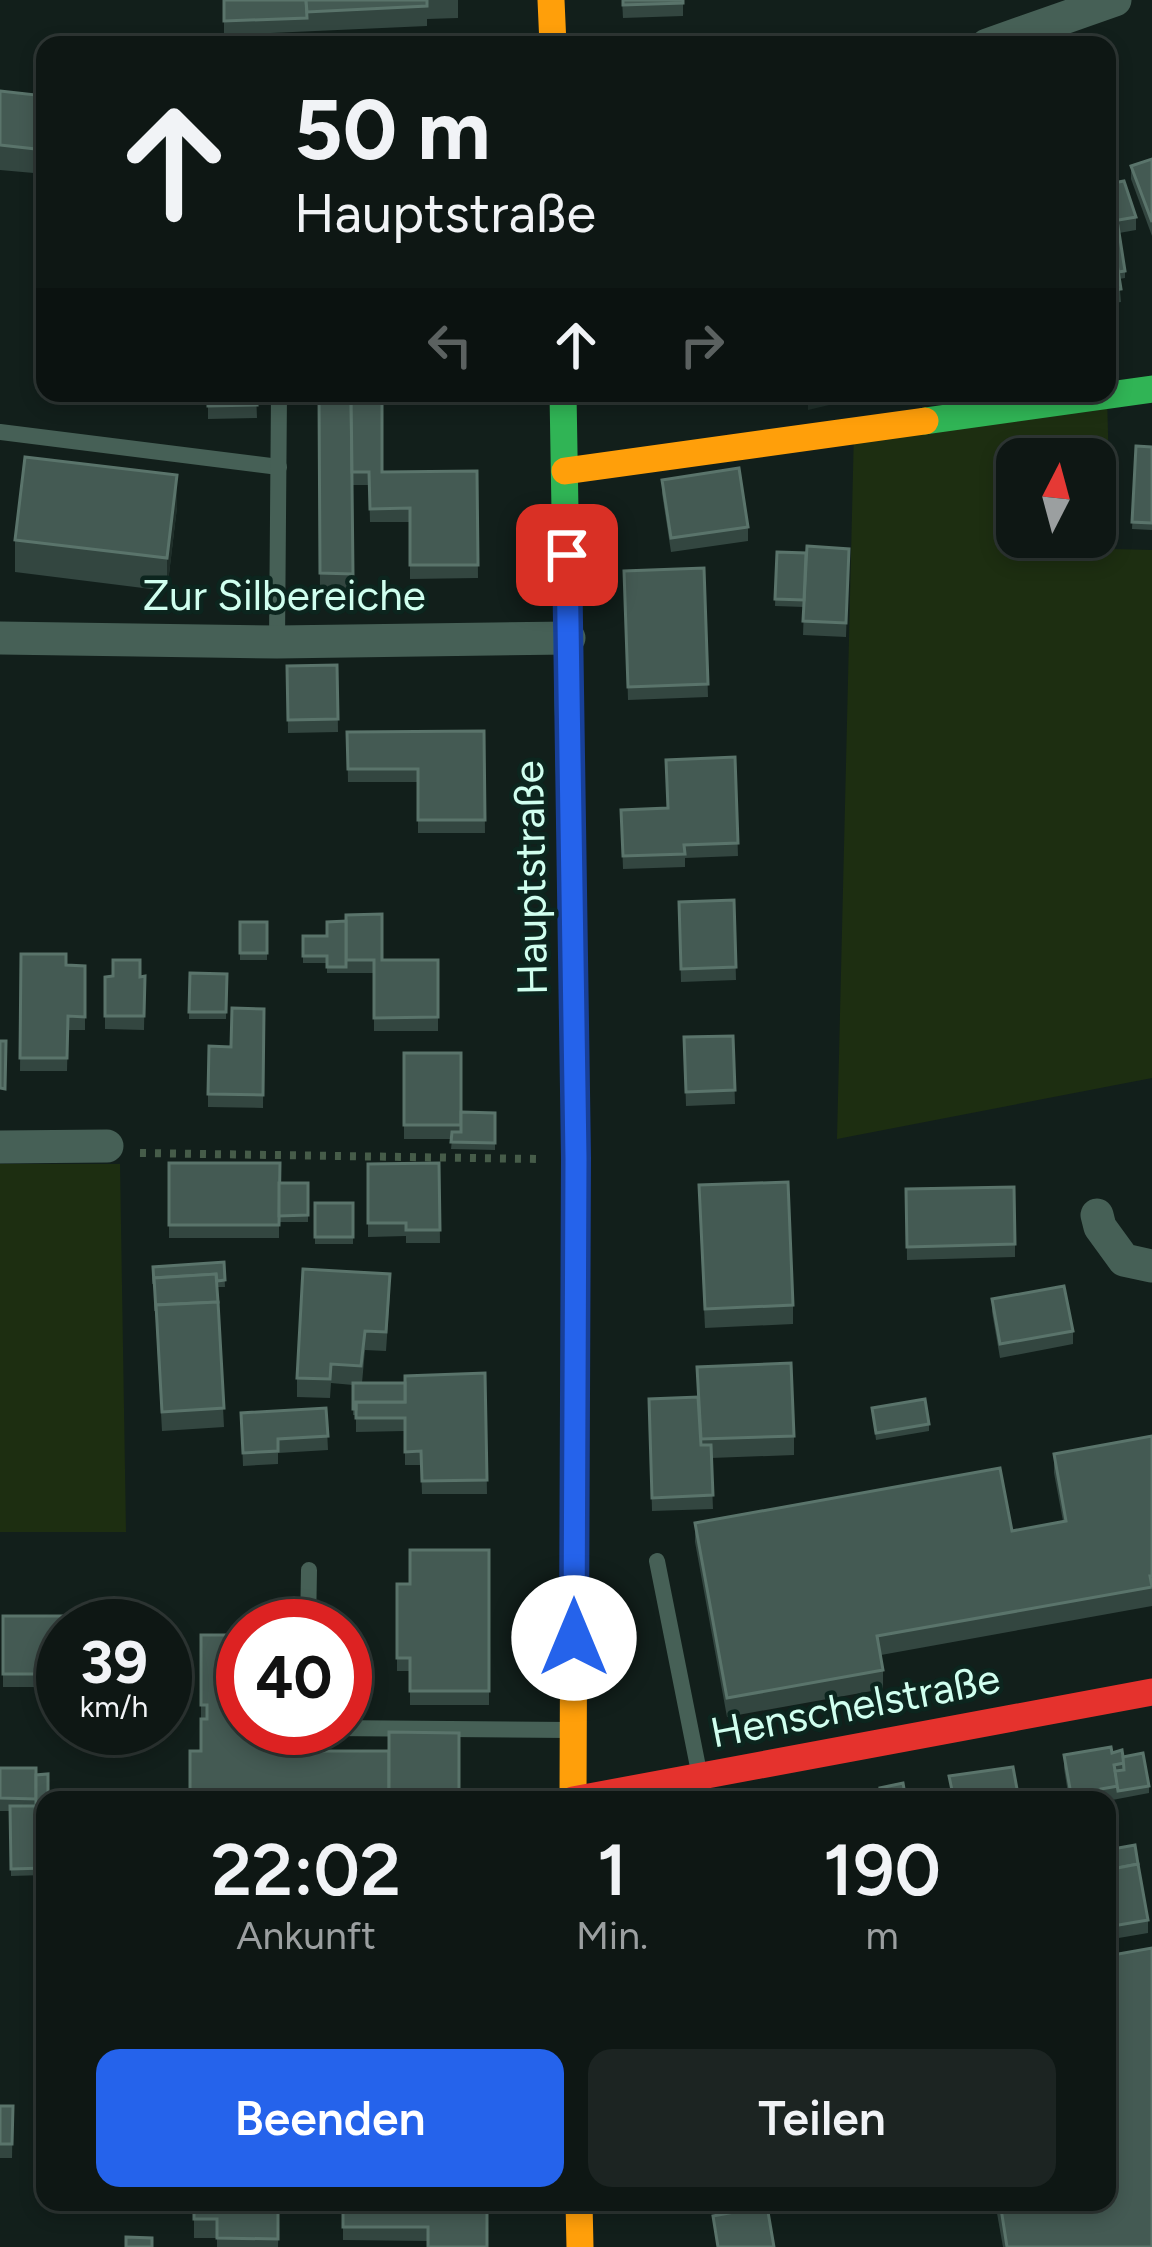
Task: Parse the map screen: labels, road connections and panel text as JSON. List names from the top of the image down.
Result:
{
  "streets": {
    "street": ["Zur Silbereiche", "Hauptstraße", "Henschelstraße"]
  },
  "crossings": [
    ["Zur Silbereiche", "Hauptstraße"]
  ],
  "north": "top",
  "page": {
    "turn": ["50 m", "Hauptstraße"],
    "speed": "39 km/h",
    "limit": "40",
    "eta": [
      "22:02",
      "Ankunft",
      "1",
      "Min.",
      "190",
      "m"
    ],
    "buttons": ["Beenden", "Teilen"]
  }
}
